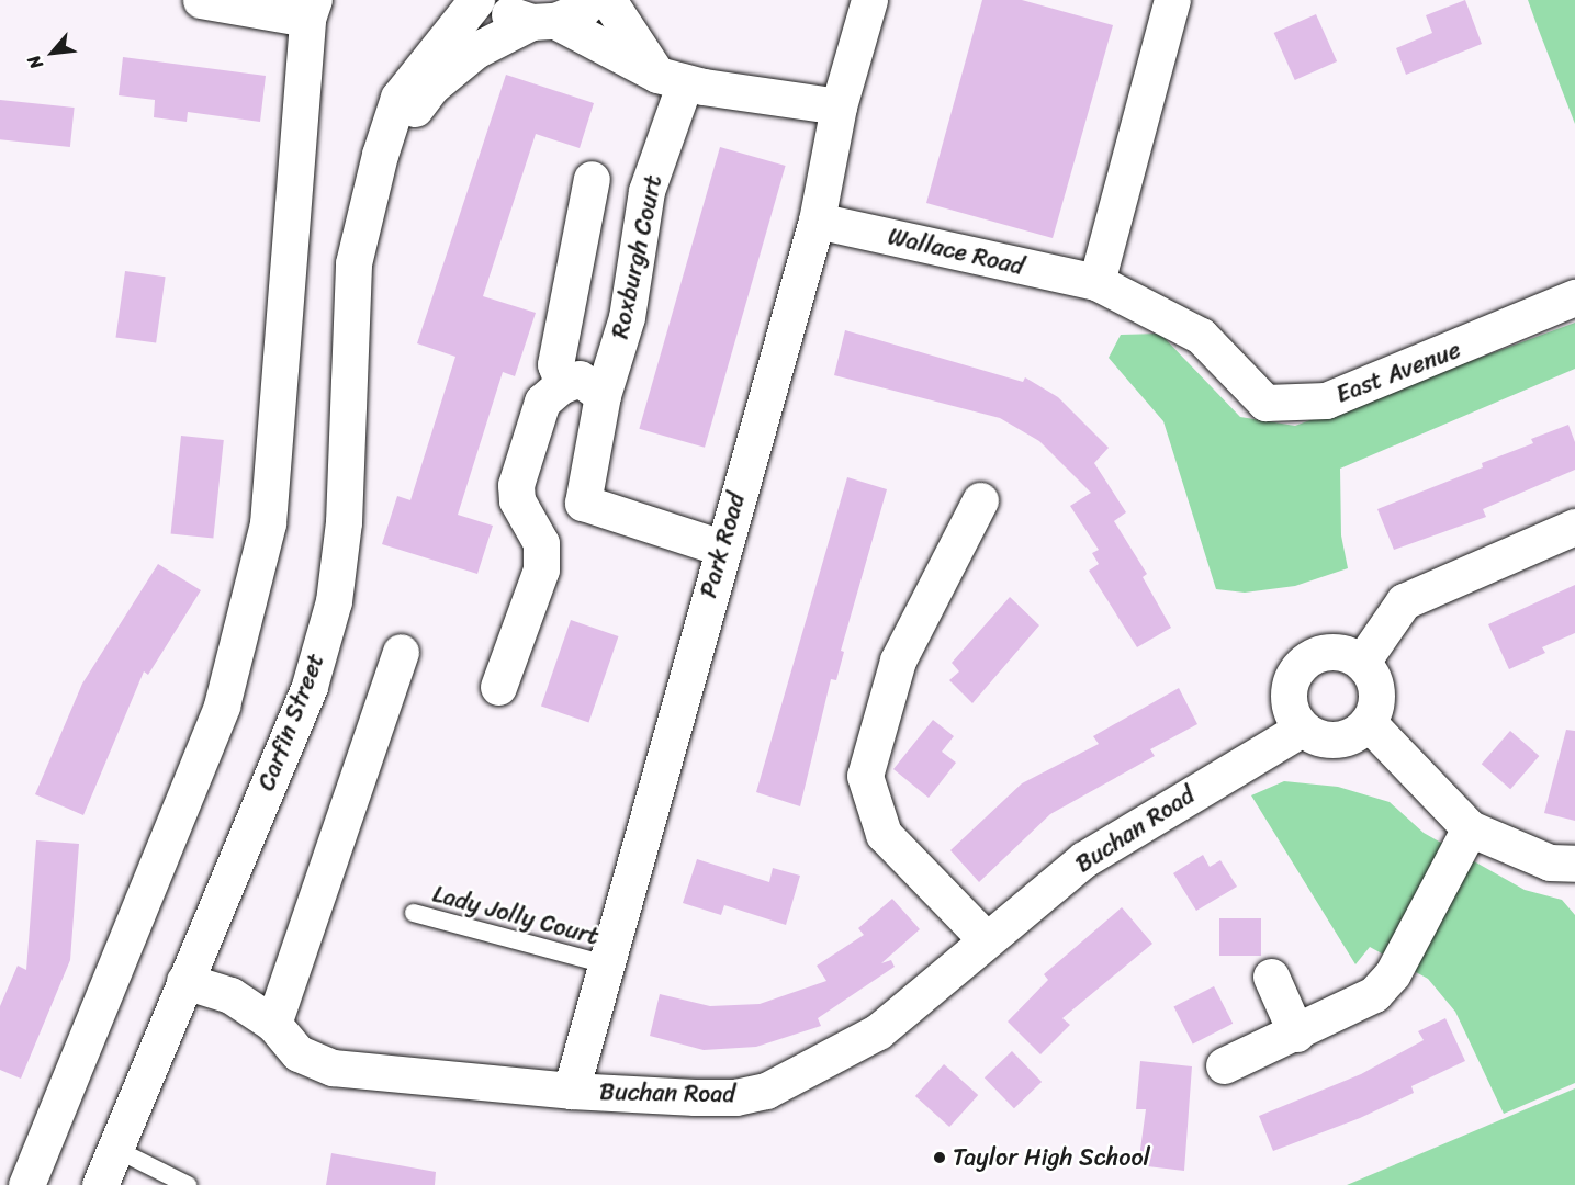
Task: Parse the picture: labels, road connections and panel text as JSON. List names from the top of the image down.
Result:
{
  "streets": {
    "street": [
      "Wallace Road",
      "Roxburgh Court",
      "East Avenue",
      "Park Road",
      "Carfin Street",
      "Buchan Road"
    ],
    "lane": ["Lady Jolly Court"]
  },
  "crossings": [
    ["Wallace Road", "East Avenue"],
    ["Wallace Road", "Park Road"],
    ["Roxburgh Court", "Park Road"],
    ["Park Road", "Buchan Road"],
    ["Park Road", "Lady Jolly Court"],
    ["Carfin Street", "Buchan Road"]
  ],
  "places": ["Taylor High School"],
  "north": "bottom left"
}
